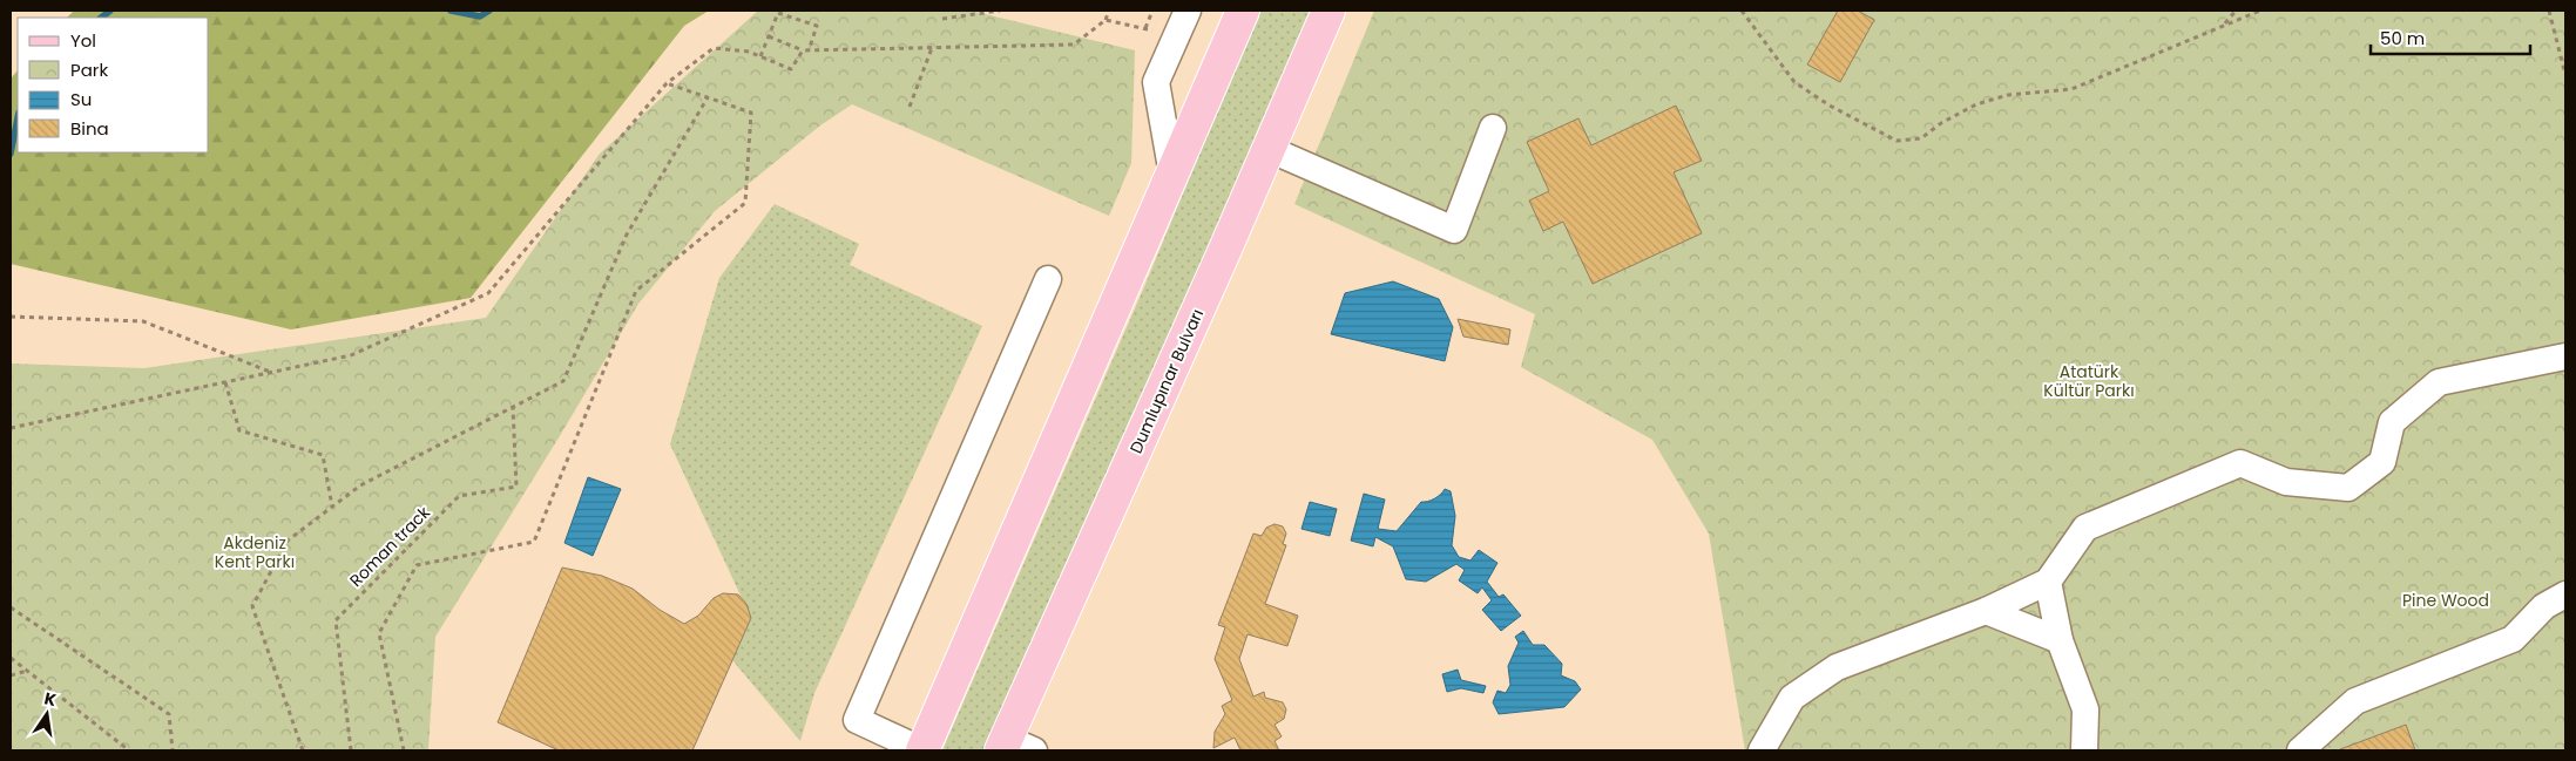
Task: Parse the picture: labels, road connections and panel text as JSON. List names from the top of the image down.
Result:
{
  "streets": {
    "main road": ["Dumlupınar Bulvarı"],
    "path": ["Roman track"]
  },
  "parks": ["Atatürk Kültür Parkı", "Akdeniz Kent Parkı", "Pine Wood"],
  "legend": [
    "Yol",
    "Park",
    "Su",
    "Bina"
  ],
  "scale_bar": "50 m",
  "north": "top"
}
